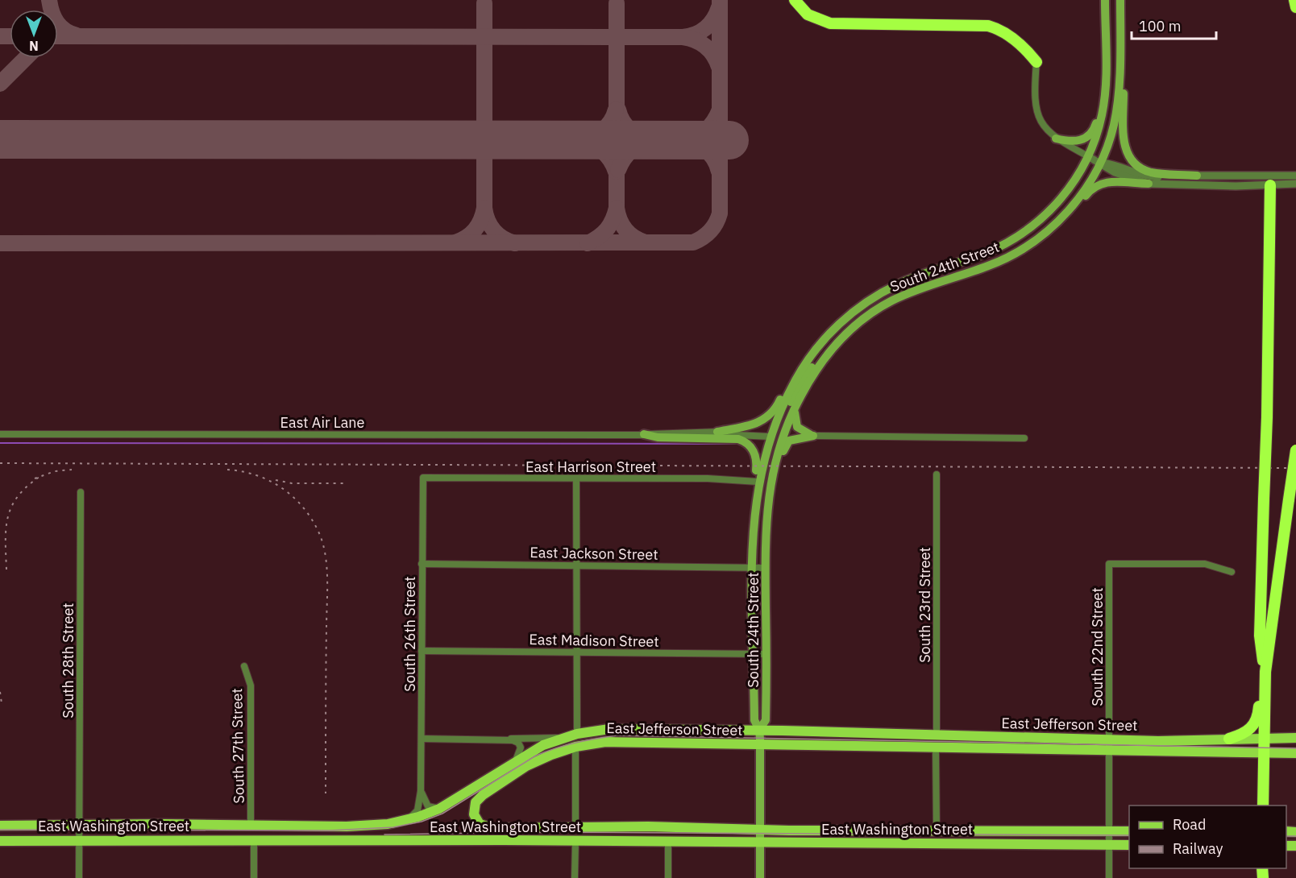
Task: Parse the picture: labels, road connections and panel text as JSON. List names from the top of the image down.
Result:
{
  "streets": {
    "main road": ["South 24th Street", "East Jefferson Street", "East Washington Street"],
    "street": [
      "East Air Lane",
      "East Harrison Street",
      "East Jackson Street",
      "South 23rd Street",
      "South 26th Street",
      "East Madison Street",
      "South 22nd Street",
      "South 28th Street",
      "South 27th Street"
    ]
  },
  "crossings": [
    ["South 24th Street", "East Air Lane"],
    ["South 24th Street", "East Harrison Street"],
    ["South 24th Street", "East Jackson Street"],
    ["South 24th Street", "East Madison Street"],
    ["South 24th Street", "East Jefferson Street"],
    ["South 24th Street", "East Washington Street"],
    ["East Harrison Street", "South 26th Street"],
    ["East Jackson Street", "South 26th Street"],
    ["South 23rd Street", "East Jefferson Street"],
    ["South 26th Street", "East Madison Street"],
    ["South 26th Street", "East Jefferson Street"],
    ["South 22nd Street", "East Jefferson Street"],
    ["South 22nd Street", "East Washington Street"],
    ["South 28th Street", "East Washington Street"],
    ["East Jefferson Street", "East Washington Street"],
    ["South 27th Street", "East Washington Street"]
  ],
  "legend": ["Road", "Railway"],
  "scale_bar": "100 m",
  "north": "bottom"
}
